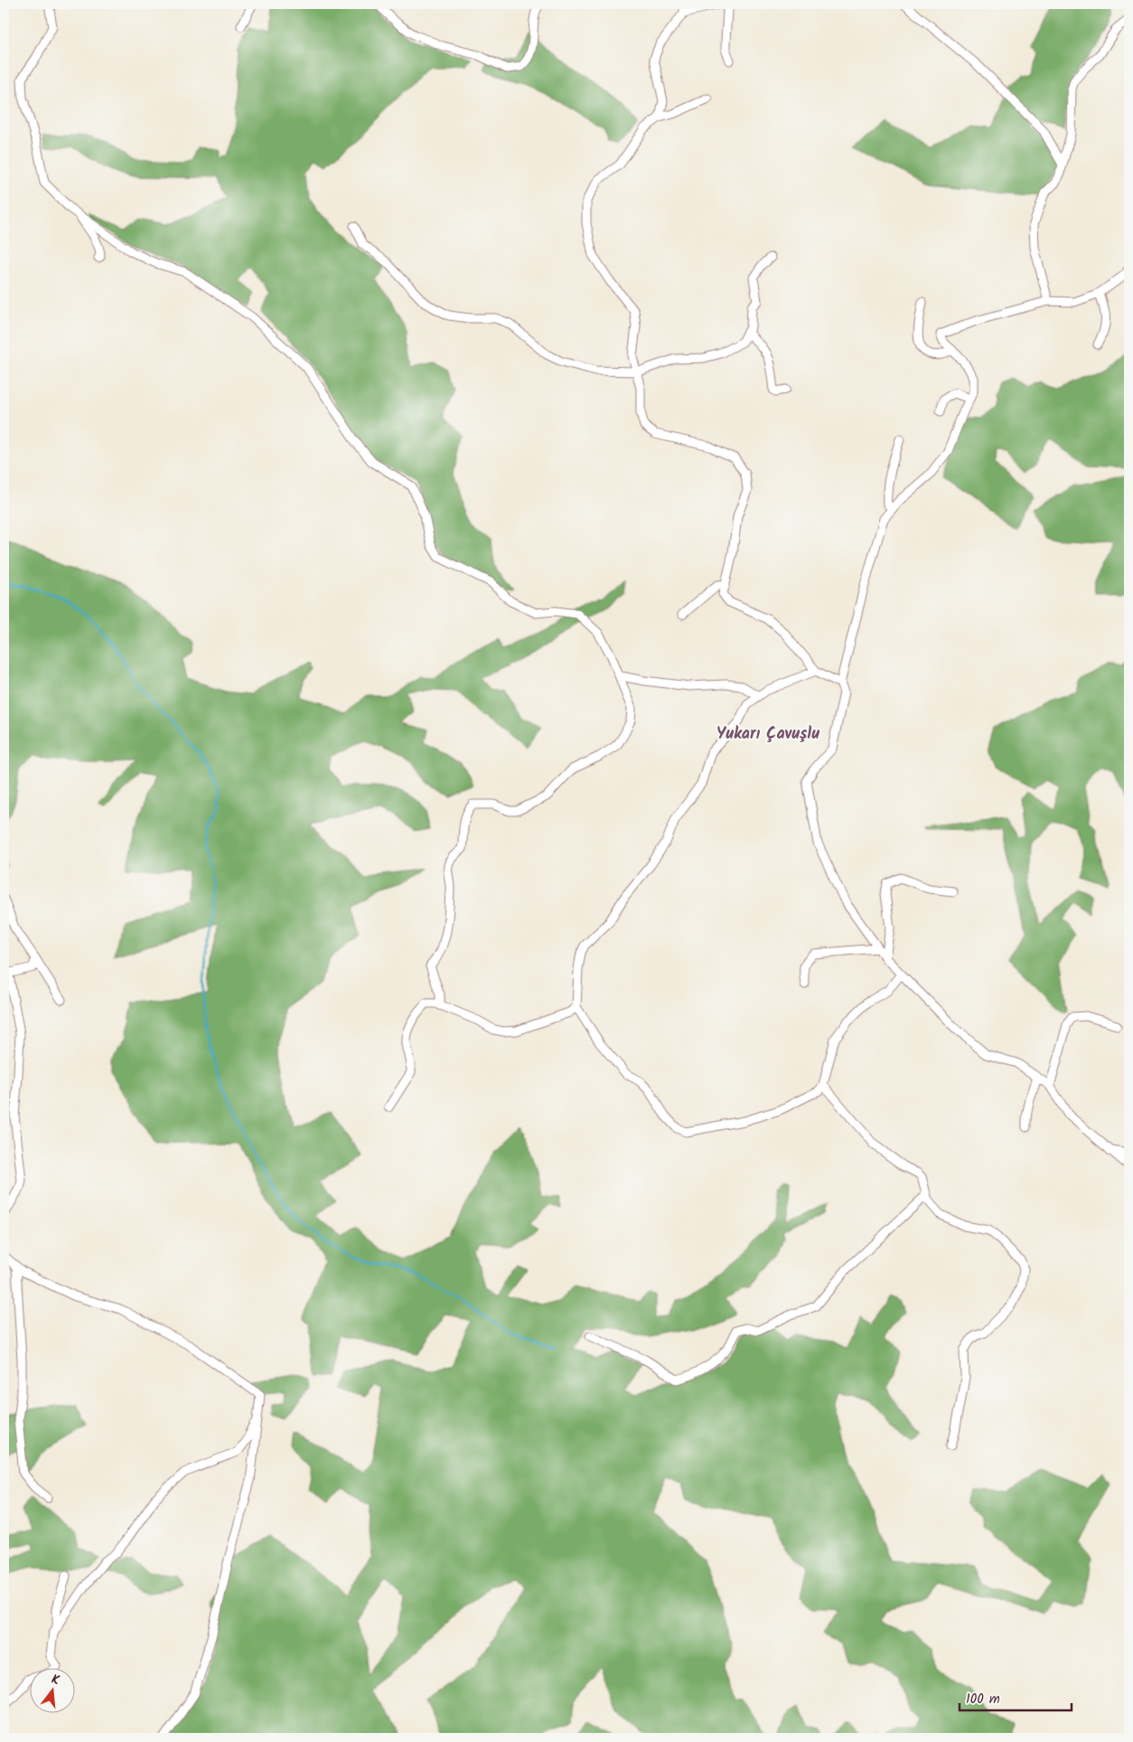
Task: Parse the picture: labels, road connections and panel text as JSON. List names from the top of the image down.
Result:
{
  "districts": ["Yukarı Çavuşlu"],
  "scale_bar": "100 m",
  "north": "top"
}
